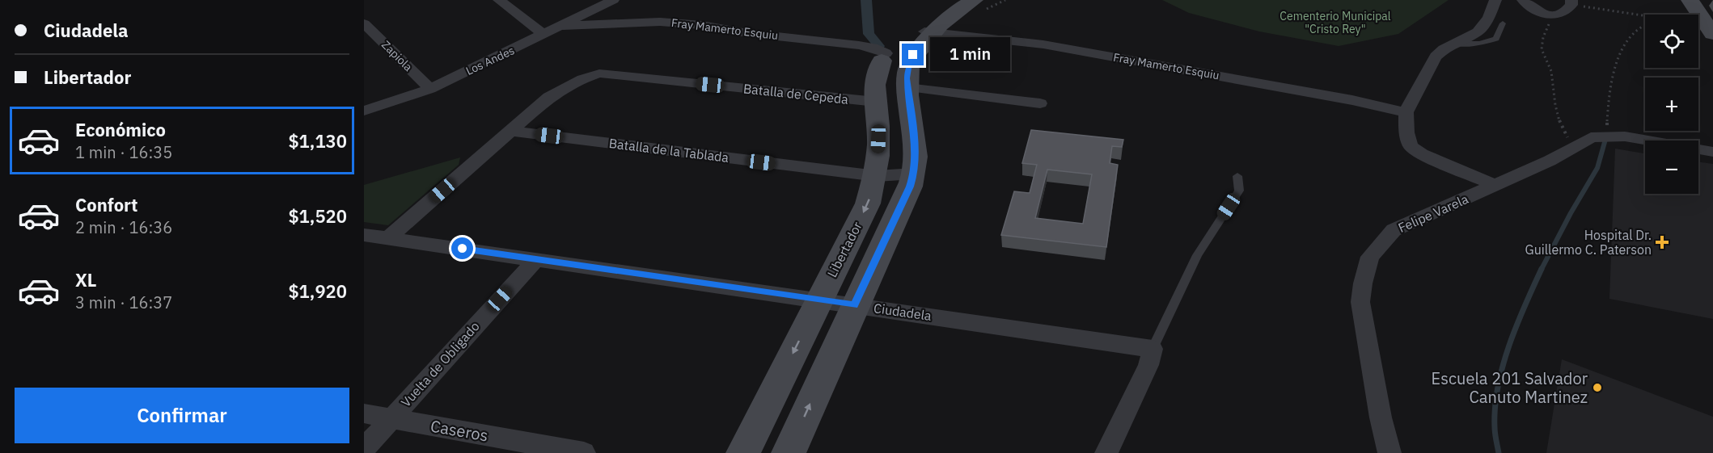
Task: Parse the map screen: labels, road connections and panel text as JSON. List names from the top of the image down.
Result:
{
  "streets": {
    "street": [
      "Fray Mamerto Esquiu",
      "Zapiola",
      "Los Andes",
      "Batalla de Cepeda",
      "Batalla de la Tablada",
      "Felipe Varela",
      "Libertador",
      "Ciudadela",
      "Vuelta de Obligado",
      "Caseros"
    ]
  },
  "crossings": [
    ["Fray Mamerto Esquiu", "Los Andes"],
    ["Fray Mamerto Esquiu", "Libertador"],
    ["Zapiola", "Los Andes"],
    ["Batalla de Cepeda", "Batalla de la Tablada"],
    ["Batalla de Cepeda", "Libertador"],
    ["Batalla de la Tablada", "Libertador"],
    ["Libertador", "Ciudadela"],
    ["Ciudadela", "Vuelta de Obligado"],
    ["Vuelta de Obligado", "Caseros"]
  ],
  "parks": ["Cementerio Municipal \"Cristo Rey\""],
  "places": {
    "health": ["Hospital Dr. Guillermo C. Paterson"],
    "other": ["Escuela 201 Salvador Canuto Martinez"]
  },
  "page": {
    "banner": ["Ciudadela", "Libertador"],
    "map_buttons": ["+", "−"],
    "bubble": "1 min",
    "list": [
      {
        "name": "Económico",
        "note": "1 min · 16:35",
        "value": "$1,130"
      },
      {
        "name": "Confort",
        "note": "2 min · 16:36",
        "value": "$1,520"
      },
      {
        "name": "XL",
        "note": "3 min · 16:37",
        "value": "$1,920"
      }
    ],
    "buttons": "Confirmar"
  }
}
